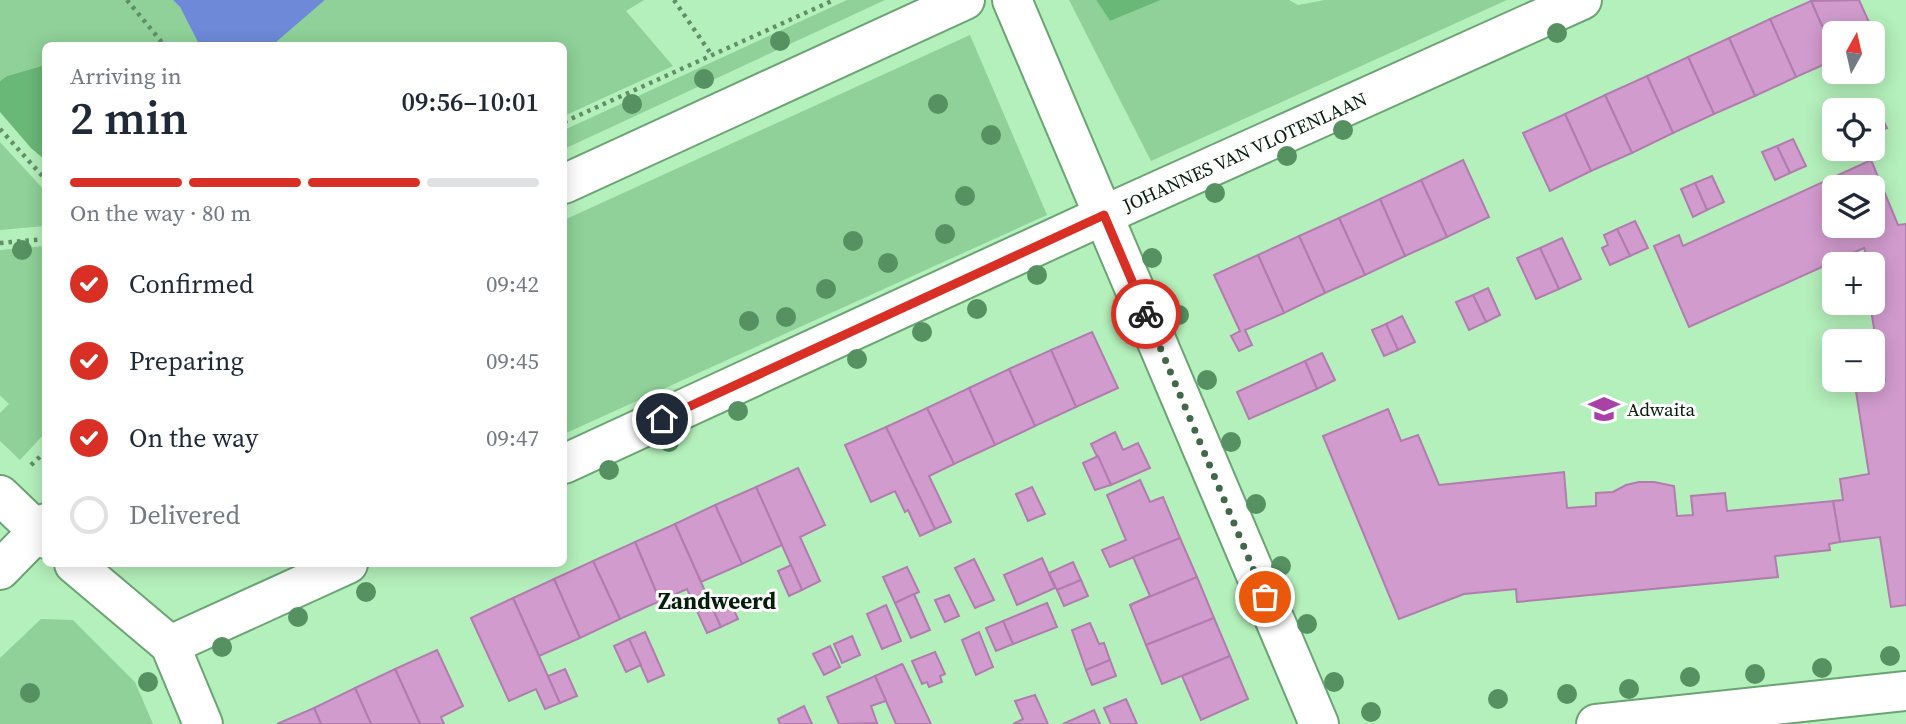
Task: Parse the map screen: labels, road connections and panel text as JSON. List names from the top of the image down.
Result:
{
  "streets": {
    "street": ["JOHANNES VAN VLOTENLAAN"]
  },
  "districts": ["Zandweerd"],
  "places": {
    "school or university": ["Adwaita"]
  },
  "north": "top",
  "page": {
    "map_buttons": ["+", "−"],
    "heading": ["2 min", "Arriving in", "09:56–10:01"],
    "bar": "On the way · 80 m",
    "list": [
      ["Confirmed", "09:42"],
      ["Preparing", "09:45"],
      ["On the way", "09:47"],
      "Delivered"
    ]
  }
}
